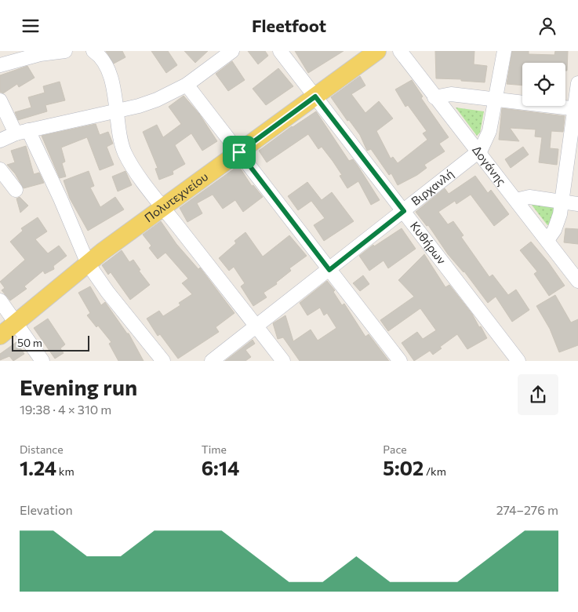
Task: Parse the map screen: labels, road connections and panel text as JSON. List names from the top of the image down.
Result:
{
  "streets": {
    "main road": ["Πολυτεχνείου"],
    "street": ["Δογάνης", "Βιρχανλή", "Κυθήρων"]
  },
  "crossings": [
    ["Δογάνης", "Βιρχανλή"],
    ["Βιρχανλή", "Κυθήρων"],
    ["Πολυτεχνείου", "Κυθήρων"]
  ],
  "scale_bar": "50 m",
  "page": {
    "header": "Fleetfoot",
    "scale": "50 m",
    "heading": ["Evening run", "19:38 · 4 × 310 m"],
    "stats": [
      ["Distance", "1.24 km"],
      ["Time", "6:14"],
      ["Pace", "5:02 /km"]
    ],
    "chart": ["Elevation", "274–276 m"]
  }
}
